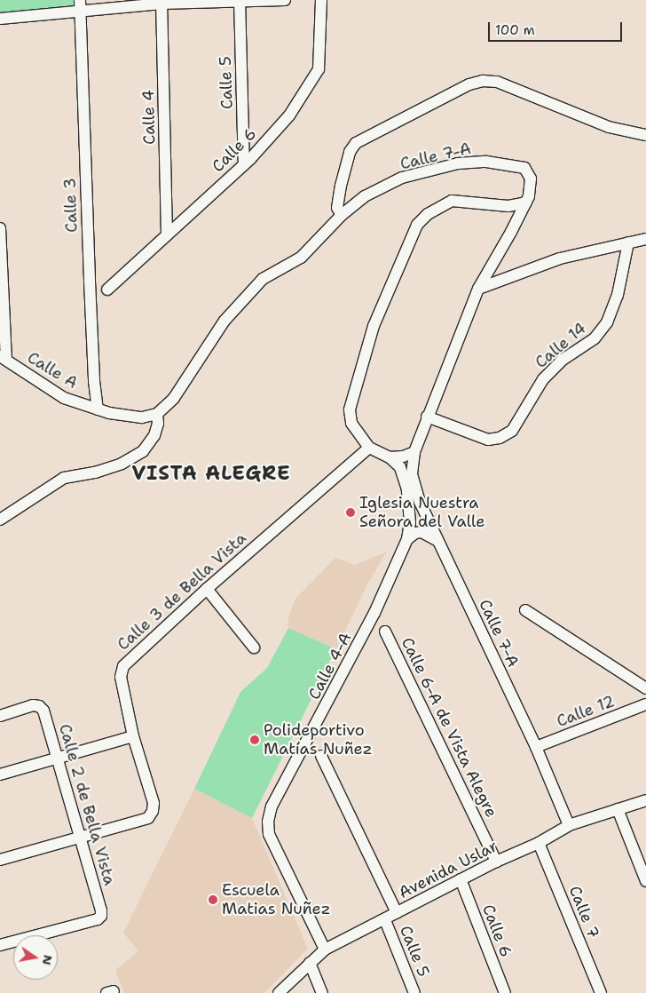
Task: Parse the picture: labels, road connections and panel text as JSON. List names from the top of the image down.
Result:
{
  "streets": {
    "street": [
      "Calle 5",
      "Calle 4",
      "Calle 6",
      "Calle 7-A",
      "Calle 3",
      "Calle 14",
      "Calle A",
      "Calle 3 de Bella Vista",
      "Calle 4-A",
      "Calle 12",
      "Calle 6-A de Vista Alegre",
      "Calle 2 de Bella Vista",
      "Avenida Uslar",
      "Calle 7"
    ]
  },
  "crossings": [
    ["Calle 5", "Calle 6"],
    ["Calle 5", "Avenida Uslar"],
    ["Calle 4", "Calle 6"],
    ["Calle 6", "Avenida Uslar"],
    ["Calle 7-A", "Calle 14"],
    ["Calle 7-A", "Calle 12"],
    ["Calle 7-A", "Avenida Uslar"],
    ["Calle 3", "Calle A"],
    ["Calle 3 de Bella Vista", "Calle 2 de Bella Vista"],
    ["Calle 4-A", "Avenida Uslar"],
    ["Calle 6-A de Vista Alegre", "Avenida Uslar"],
    ["Avenida Uslar", "Calle 7"]
  ],
  "districts": ["VISTA ALEGRE"],
  "places": ["Iglesia Nuestra Señora del Valle", "Polideportivo Matías Nuñez", "Escuela Matias Nuñez"],
  "scale_bar": "100 m",
  "north": "right"
}
